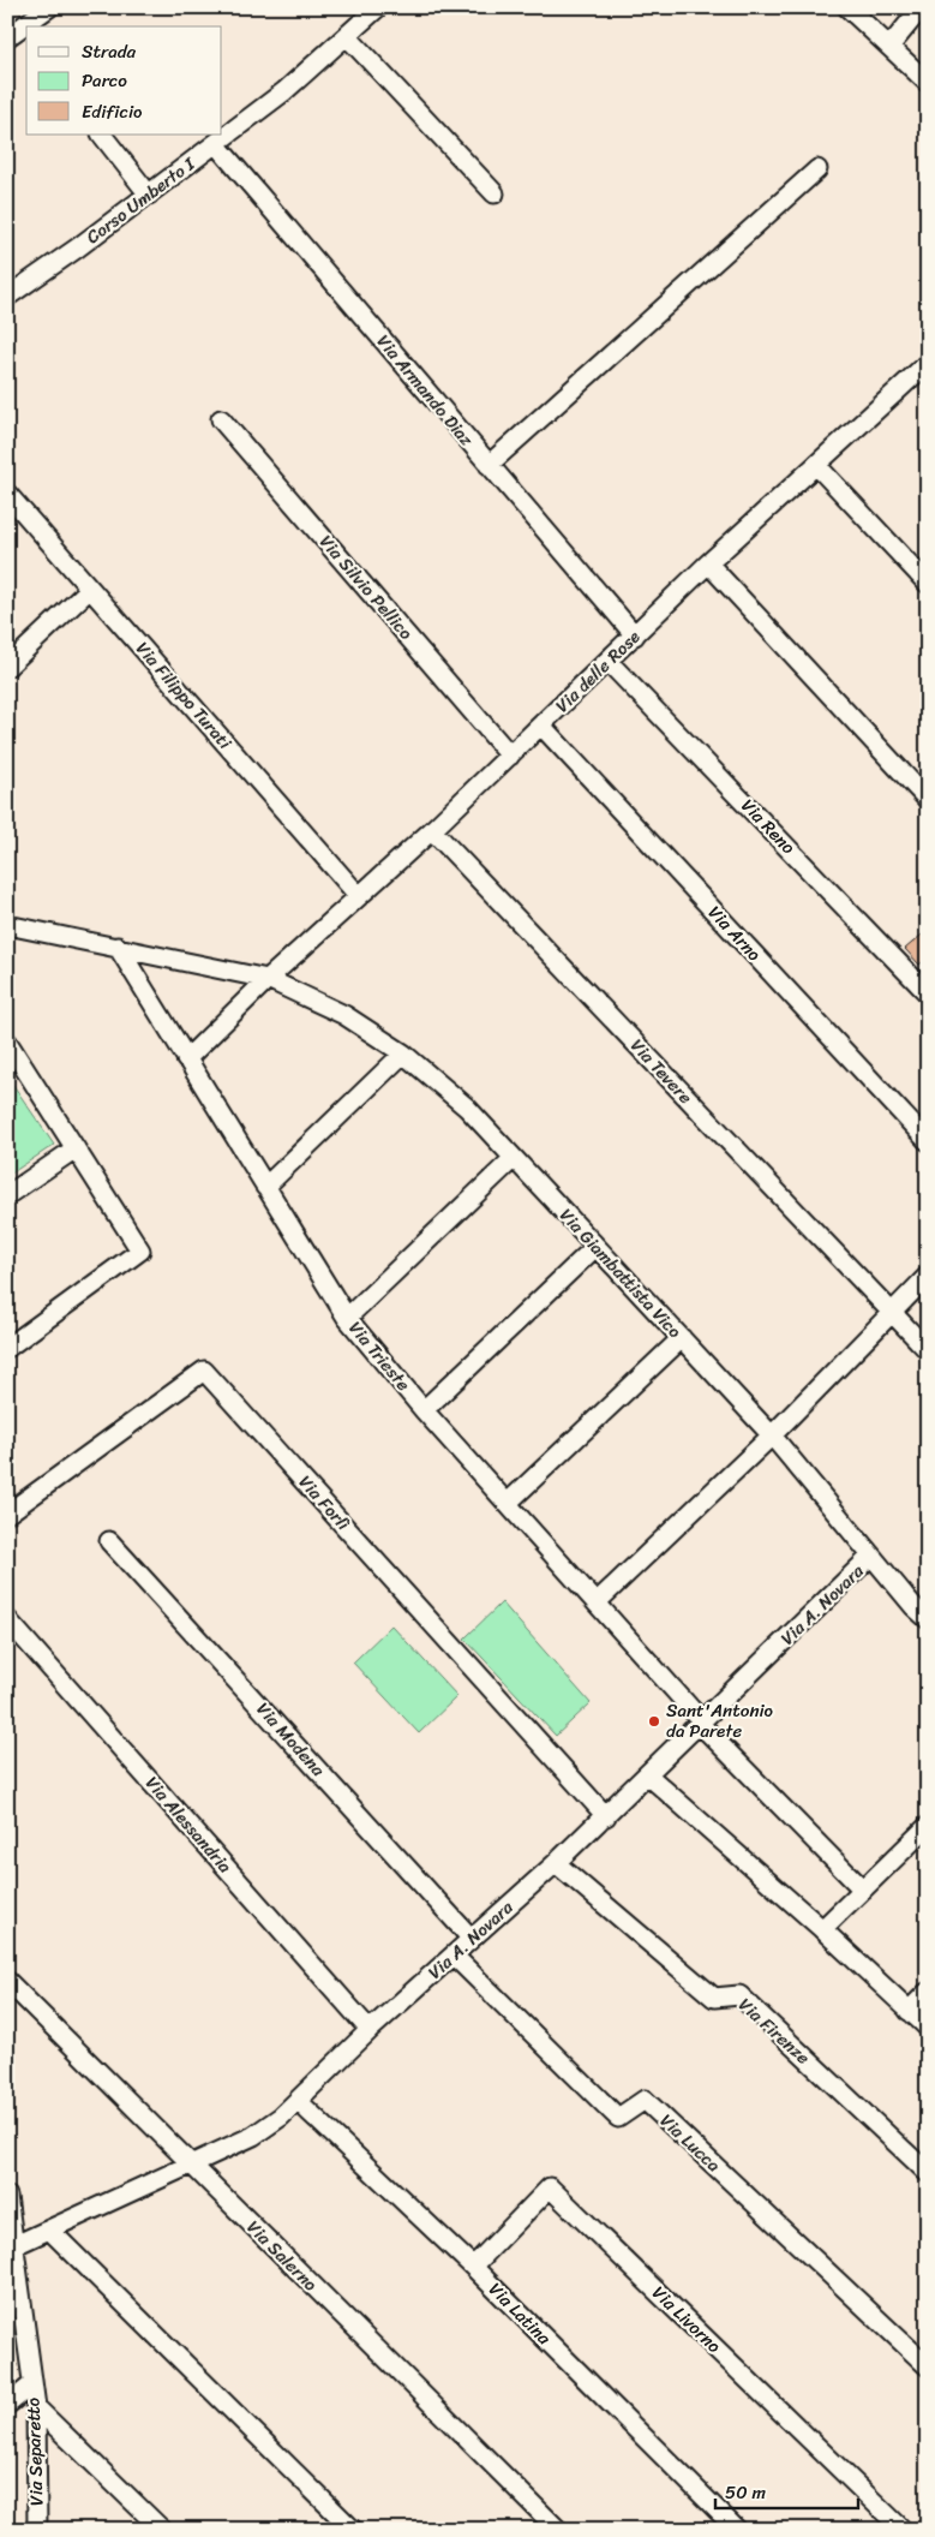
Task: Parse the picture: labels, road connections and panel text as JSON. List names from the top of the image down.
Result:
{
  "streets": {
    "street": [
      "Corso Umberto I",
      "Via Armando Diaz",
      "Via Silvio Pellico",
      "Via delle Rose",
      "Via Filippo Turati",
      "Via Reno",
      "Via Arno",
      "Via Tevere",
      "Via Giambattista Vico",
      "Via Trieste",
      "Via Forlì",
      "Via A. Novara",
      "Via Modena",
      "Via Alessandria",
      "Via Firenze",
      "Via Lucca",
      "Via Salerno",
      "Via Latina",
      "Via Livorno",
      "Via Separetto"
    ]
  },
  "crossings": [
    ["Corso Umberto I", "Via Armando Diaz"],
    ["Via Armando Diaz", "Via delle Rose"],
    ["Via Silvio Pellico", "Via delle Rose"],
    ["Via delle Rose", "Via Filippo Turati"],
    ["Via delle Rose", "Via Reno"],
    ["Via delle Rose", "Via Arno"],
    ["Via delle Rose", "Via Tevere"],
    ["Via delle Rose", "Via Giambattista Vico"],
    ["Via delle Rose", "Via Trieste"],
    ["Via Giambattista Vico", "Via Trieste"],
    ["Via Giambattista Vico", "Via A. Novara"],
    ["Via Trieste", "Via A. Novara"],
    ["Via Forlì", "Via A. Novara"],
    ["Via A. Novara", "Via Modena"],
    ["Via A. Novara", "Via Alessandria"],
    ["Via A. Novara", "Via Firenze"],
    ["Via A. Novara", "Via Lucca"],
    ["Via A. Novara", "Via Salerno"],
    ["Via A. Novara", "Via Latina"],
    ["Via A. Novara", "Via Separetto"],
    ["Via Latina", "Via Livorno"]
  ],
  "places": ["Sant'Antonio da Parete"],
  "legend": ["Strada", "Parco", "Edificio"],
  "scale_bar": "50 m"
}
